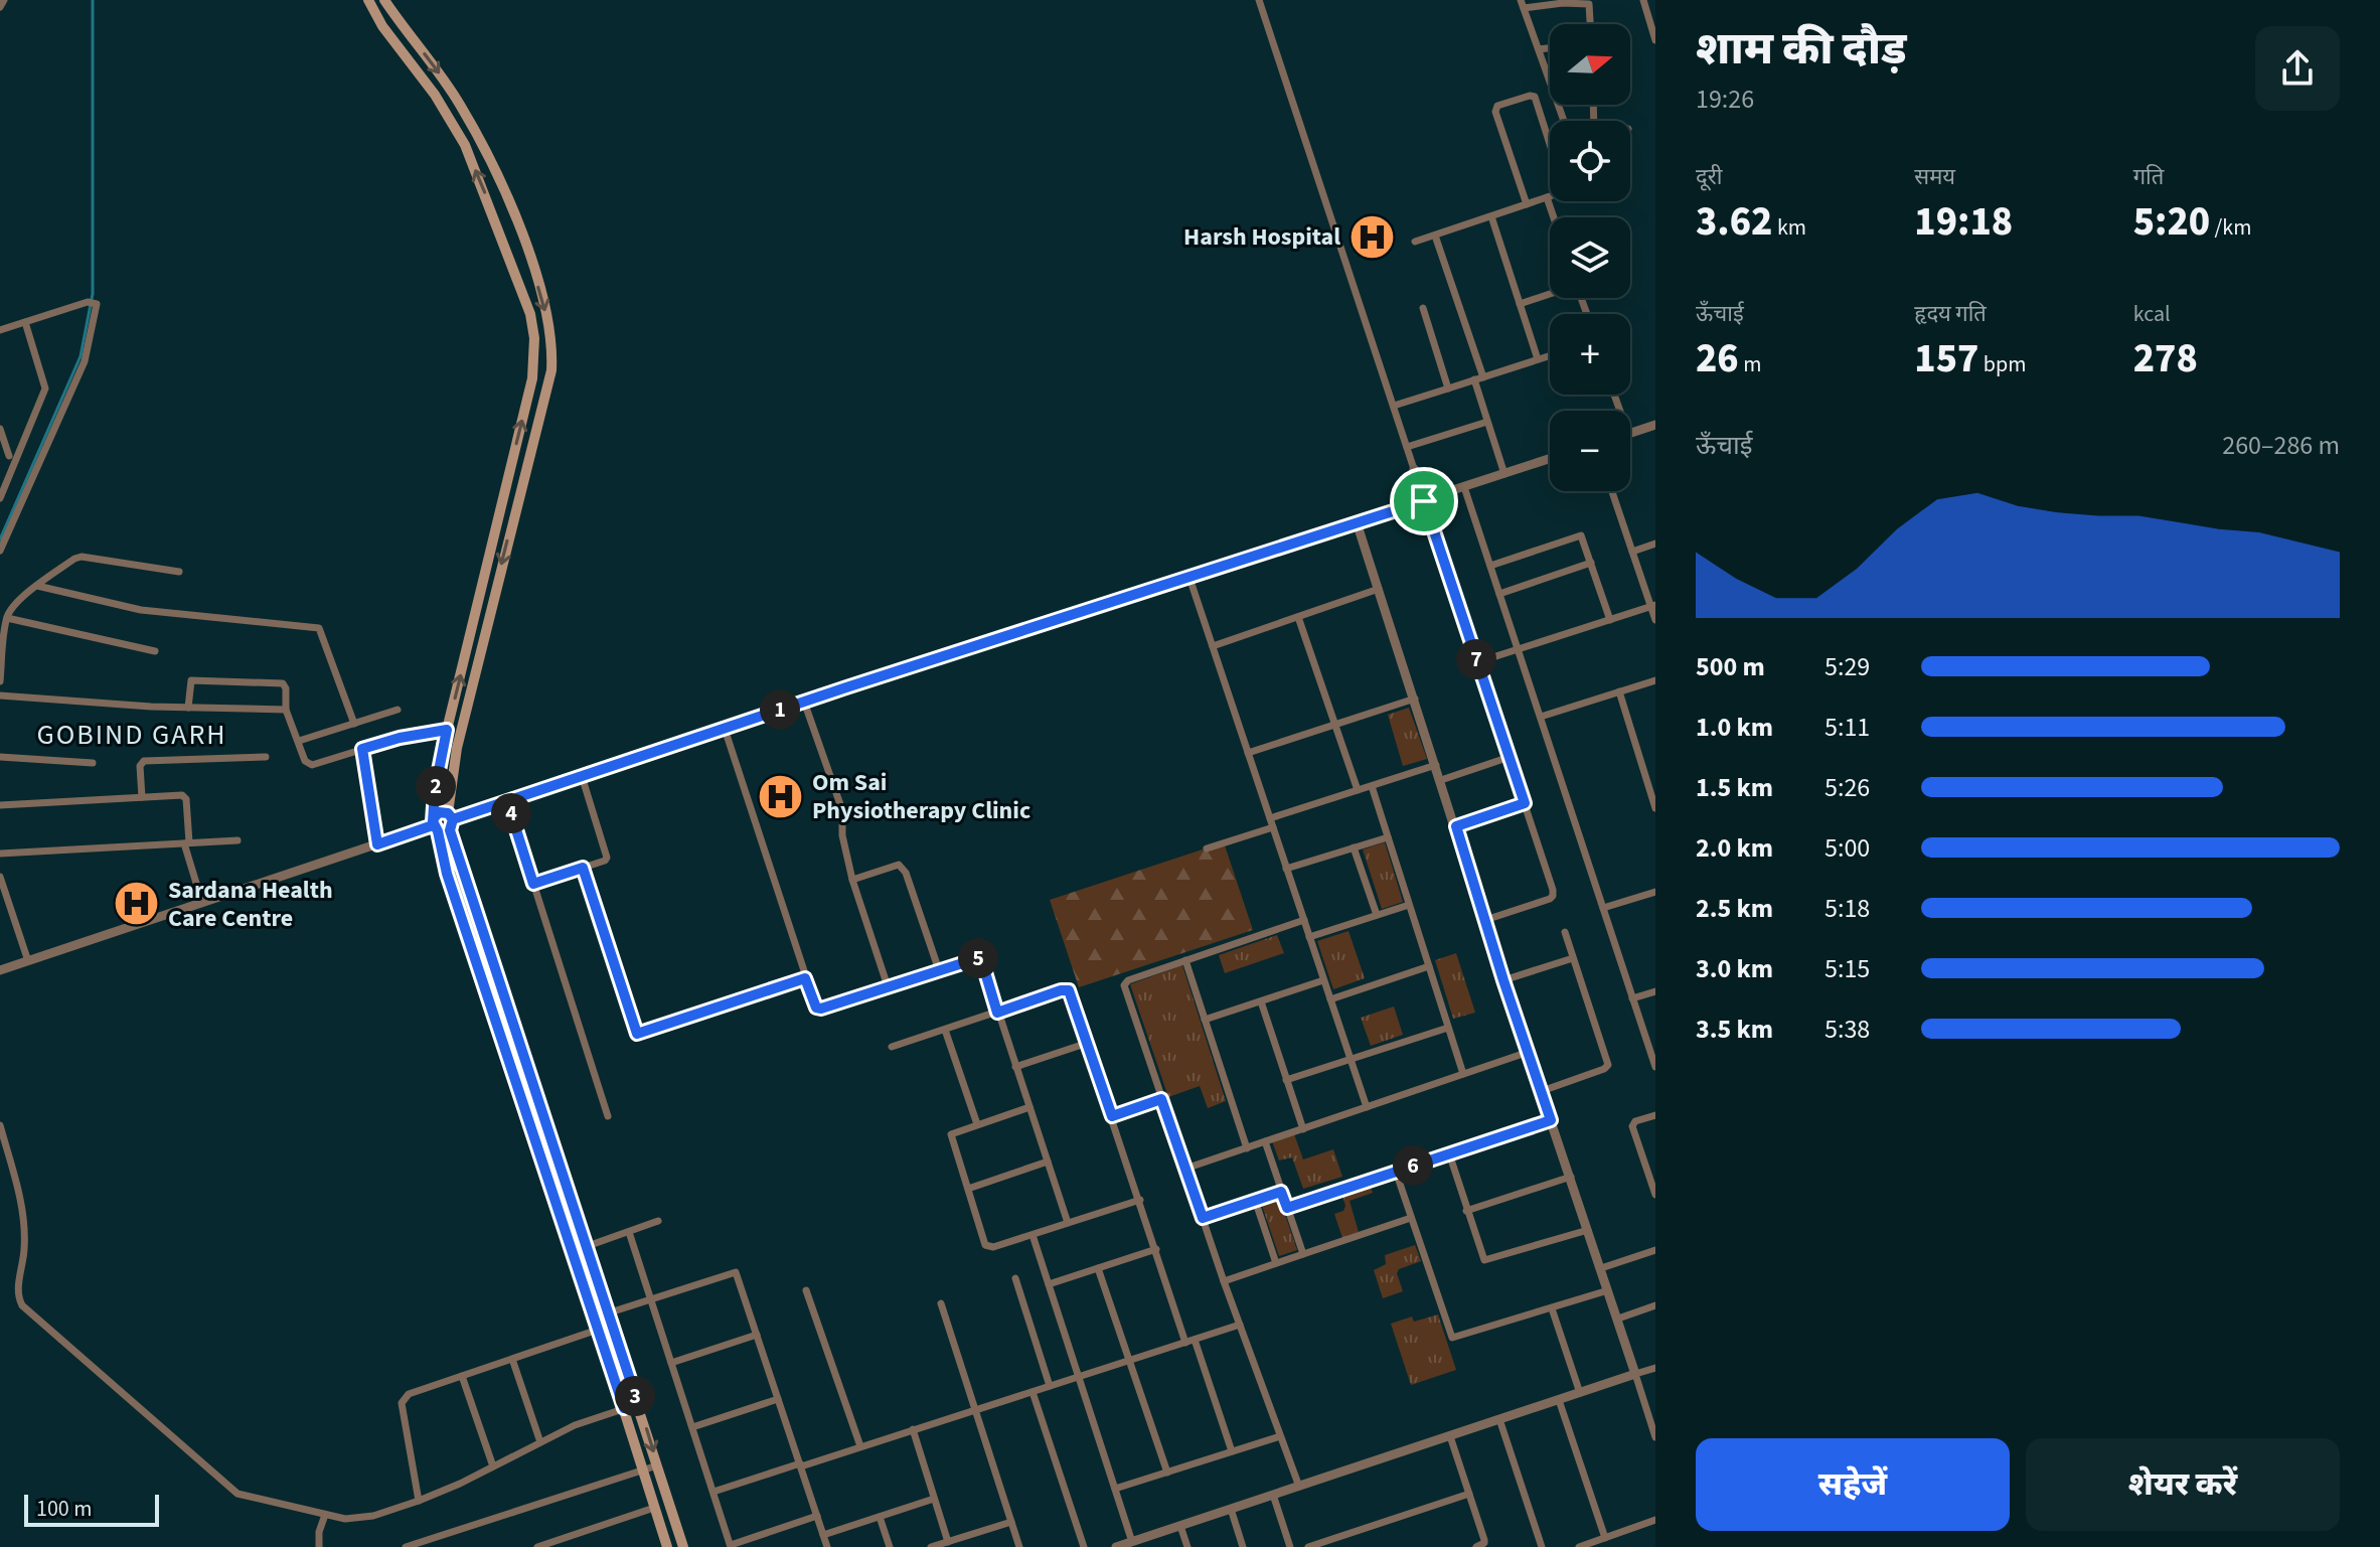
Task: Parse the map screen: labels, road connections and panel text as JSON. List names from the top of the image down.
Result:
{
  "districts": ["GOBIND GARH"],
  "places": {
    "hospital": ["Harsh Hospital", "Om Sai Physiotherapy Clinic", "Sardana Health Care Centre"]
  },
  "scale_bar": "100 m",
  "north": "right",
  "page": {
    "heading": ["शाम की दौड़", "19:26"],
    "map_buttons": ["+", "−"],
    "stats": [
      ["दूरी", "3.62 km"],
      ["समय", "19:18"],
      ["गति", "5:20 /km"],
      ["ऊँचाई", "26 m"],
      ["हृदय गति", "157 bpm"],
      ["kcal", "278"]
    ],
    "chart": ["ऊँचाई", "260–286 m"],
    "list": [
      {
        "name": "500 m",
        "note": "5:29"
      },
      {
        "name": "1.0 km",
        "note": "5:11"
      },
      {
        "name": "1.5 km",
        "note": "5:26"
      },
      {
        "name": "2.0 km",
        "note": "5:00"
      },
      {
        "name": "2.5 km",
        "note": "5:18"
      },
      {
        "name": "3.0 km",
        "note": "5:15"
      },
      {
        "name": "3.5 km",
        "note": "5:38"
      }
    ],
    "pins": [
      "7",
      "1",
      "2",
      "4",
      "5",
      "6",
      "3"
    ],
    "buttons": ["सहेजें", "शेयर करें"],
    "scale": "100 m"
  }
}
